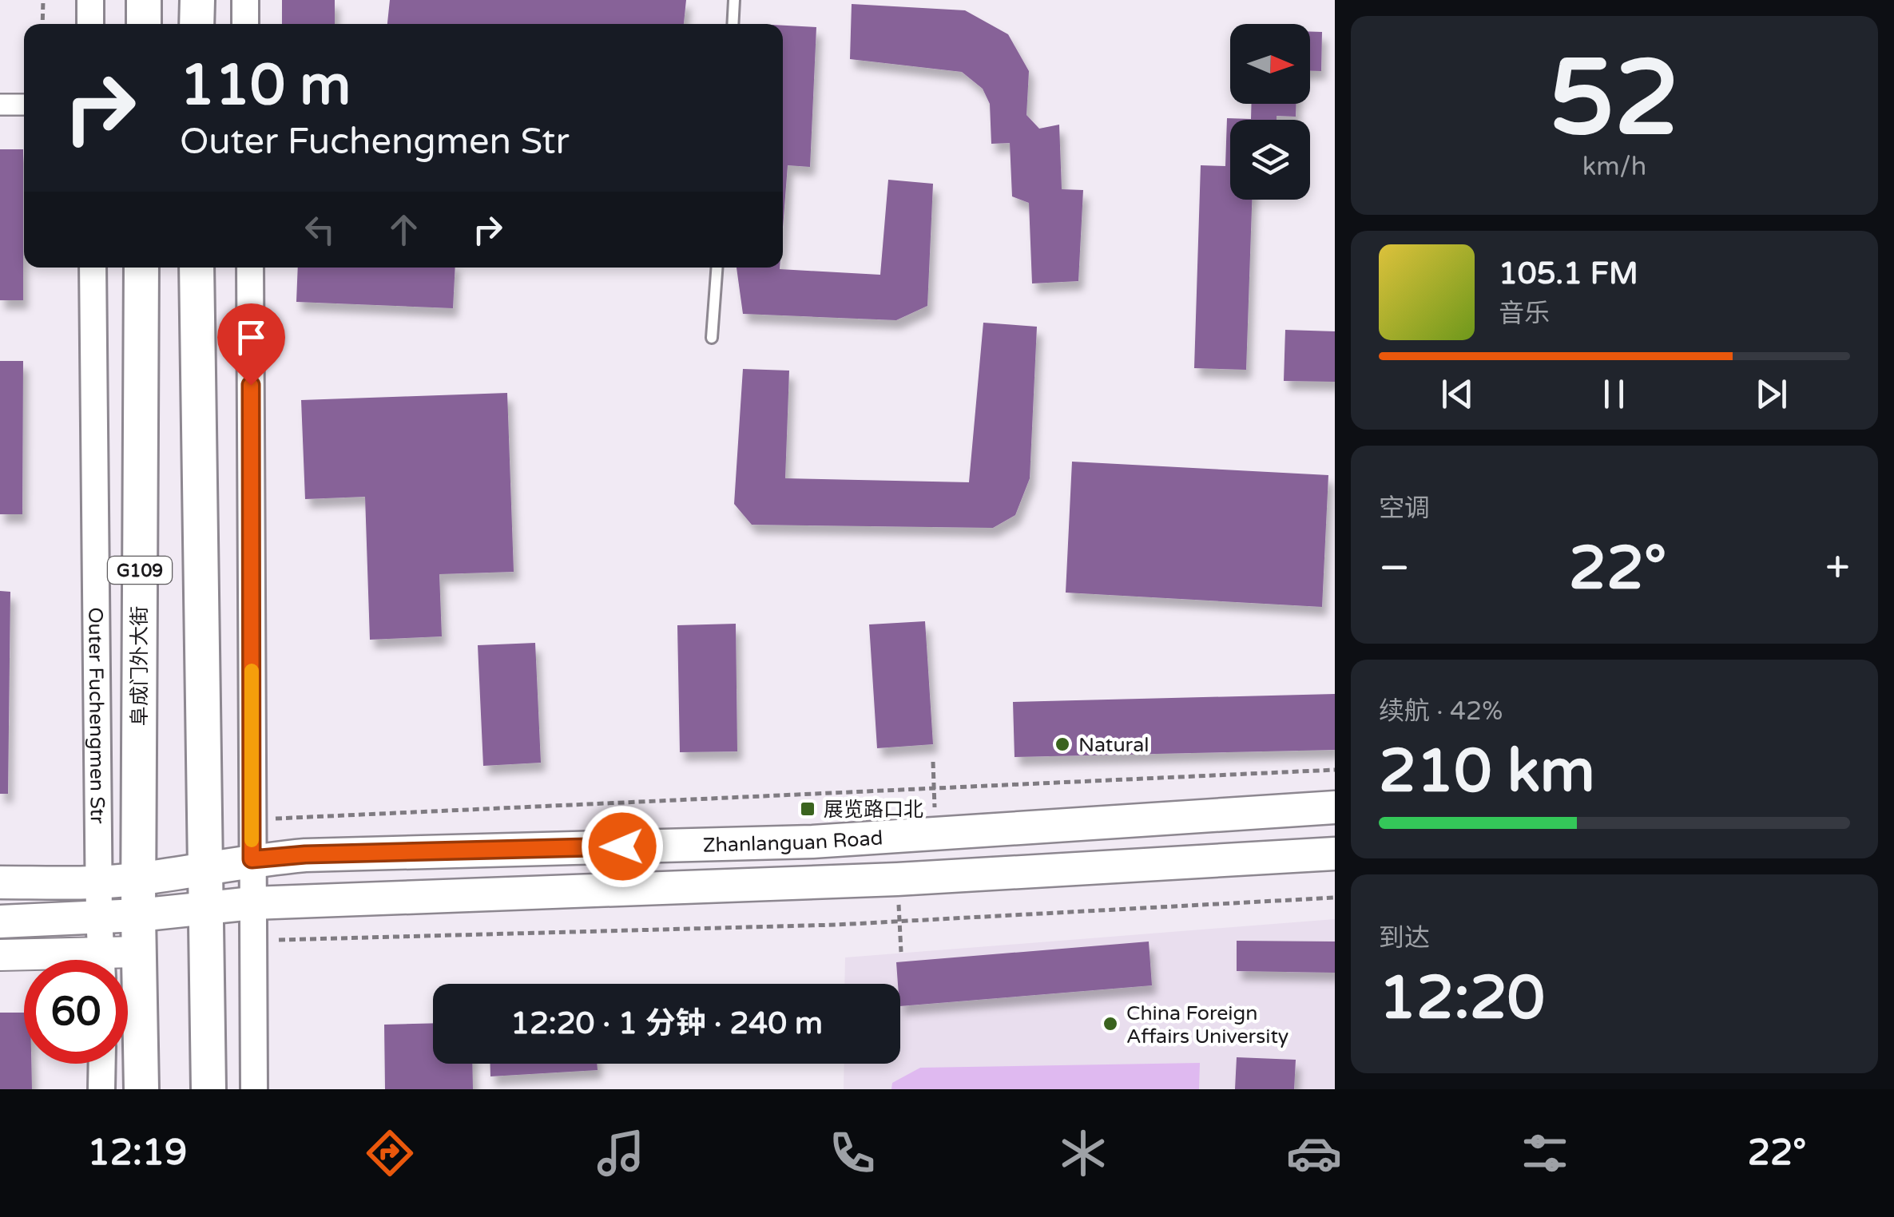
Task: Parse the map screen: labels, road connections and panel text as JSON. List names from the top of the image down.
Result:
{
  "streets": {
    "highway": ["G109", "阜成门外大街"],
    "main road": ["Zhanlanguan Road"],
    "street": ["Outer Fuchengmen Str"]
  },
  "crossings": [
    ["G109", "Zhanlanguan Road"],
    ["阜成门外大街", "Zhanlanguan Road"],
    ["Outer Fuchengmen Str", "Zhanlanguan Road"]
  ],
  "places": {
    "other": ["Natural", "China Foreign Affairs University"],
    "transit": ["展览路口北"]
  },
  "north": "right",
  "page": {
    "tile": [
      ["52", "km/h"],
      "空调",
      ["续航 · 42%", "210 km"],
      ["到达", "12:20"]
    ],
    "turn": ["110 m", "Outer Fuchengmen Str"],
    "song": ["105.1 FM", "音乐"],
    "heat": ["−", "22°", "+"],
    "limit": "60",
    "trip": "12:20 · 1 分钟 · 240 m",
    "tabs": ["12:19", "22°"]
  }
}
